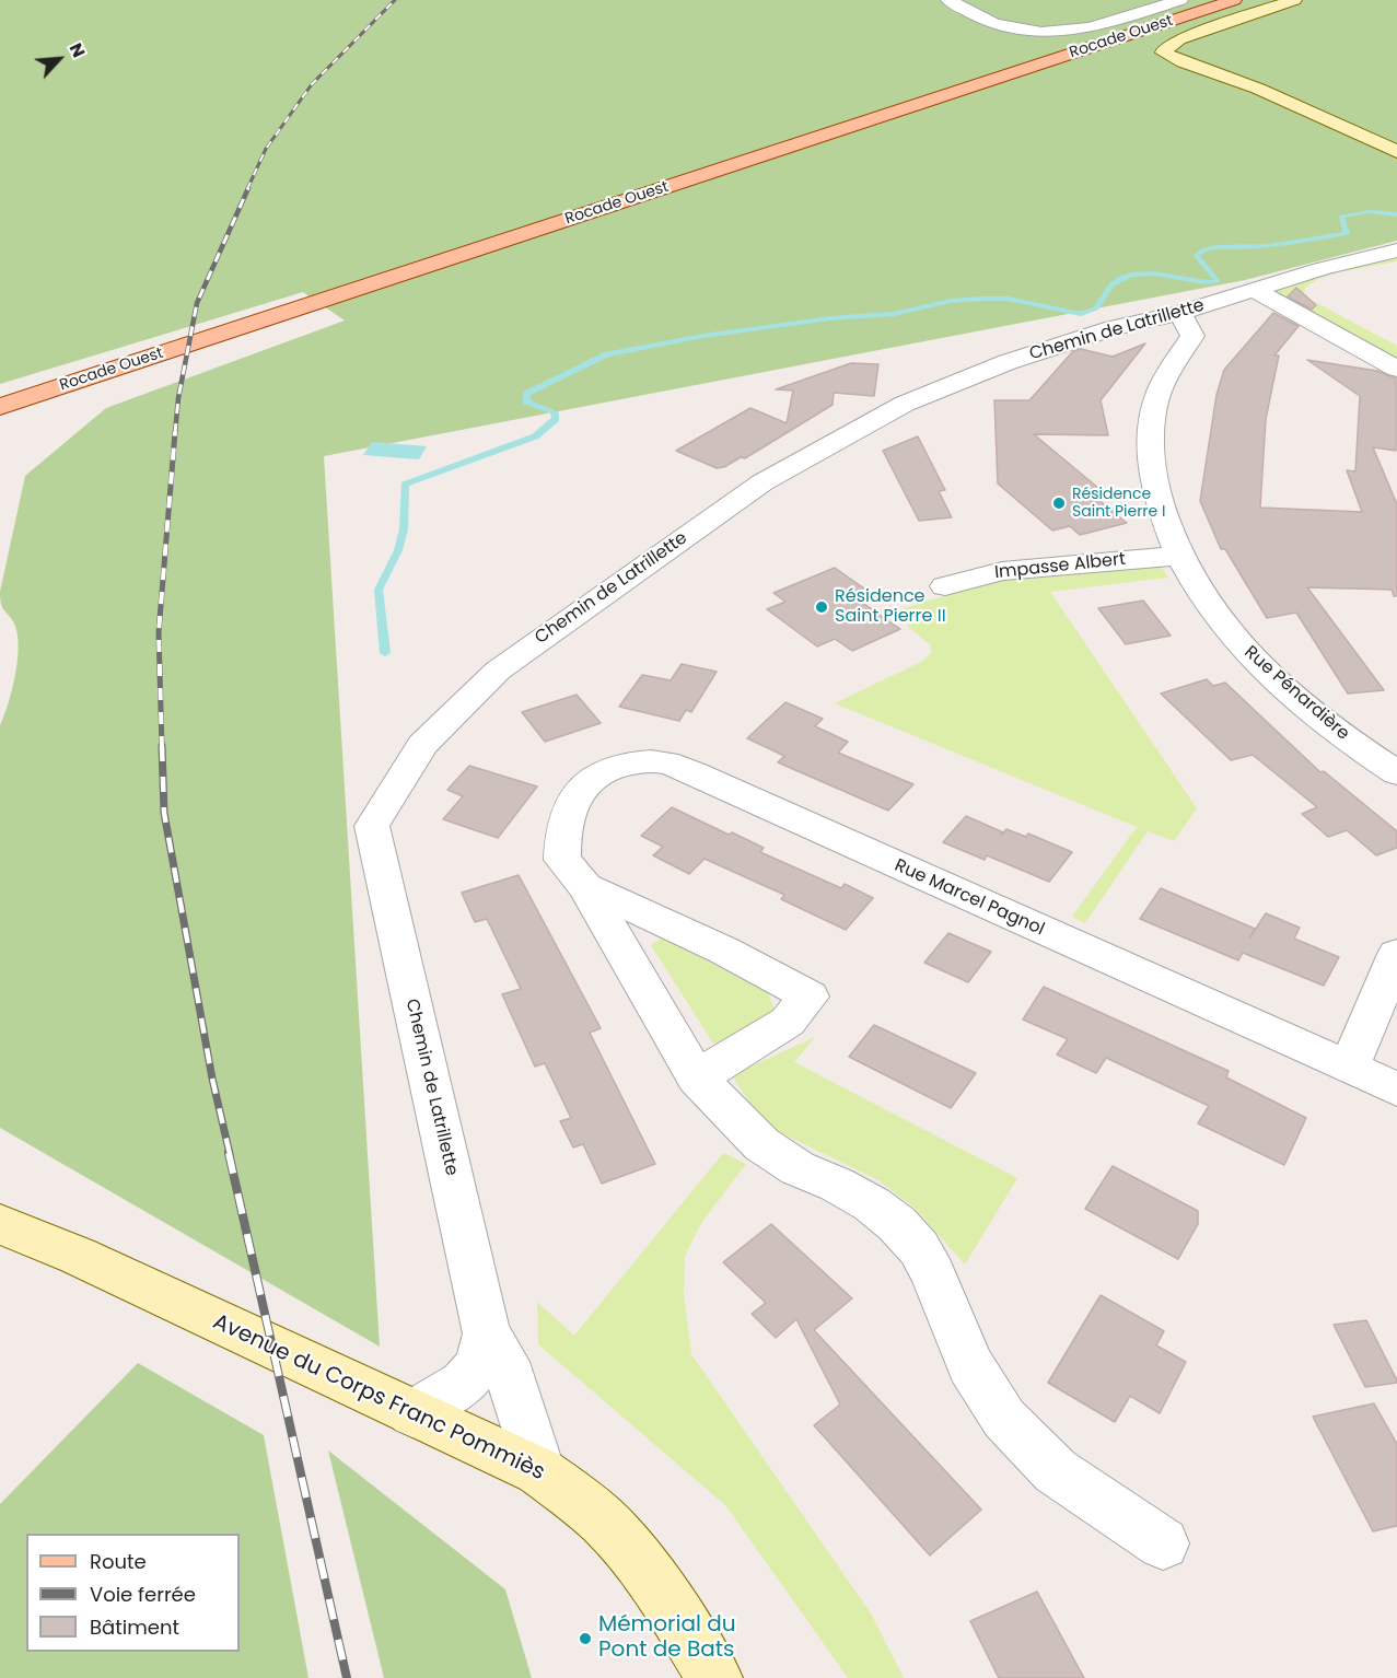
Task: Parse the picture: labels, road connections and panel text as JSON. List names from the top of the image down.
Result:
{
  "streets": {
    "main road": ["Rocade Ouest"],
    "street": [
      "Chemin de Latrillette",
      "Impasse Albert",
      "Rue Pénardière",
      "Rue Marcel Pagnol",
      "Avenue du Corps Franc Pommiès"
    ]
  },
  "crossings": [
    ["Chemin de Latrillette", "Rue Pénardière"],
    ["Chemin de Latrillette", "Avenue du Corps Franc Pommiès"],
    ["Impasse Albert", "Rue Pénardière"]
  ],
  "places": ["Résidence Saint Pierre I", "Résidence Saint Pierre II", "Mémorial du Pont de Bats"],
  "legend": ["Route", "Voie ferrée", "Bâtiment"],
  "north": "top right"
}
